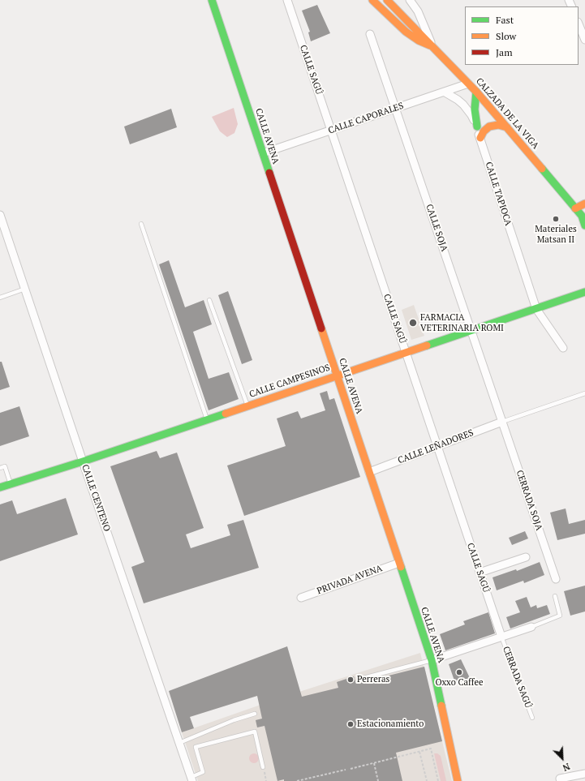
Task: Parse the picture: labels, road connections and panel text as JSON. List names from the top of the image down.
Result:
{
  "streets": {
    "street": [
      "CALLE SAGÚ",
      "CALZADA DE LA VIGA",
      "CALLE CAPORALES",
      "CALLE AVENA",
      "CALLE TAPIOCA",
      "CALLE SOJA",
      "CALLE CAMPESINOS",
      "CALLE LEÑADORES",
      "CALLE CENTENO",
      "CERRADA SOJA",
      "PRIVADA AVENA"
    ],
    "lane": ["CERRADA SAGÚ"]
  },
  "crossings": [
    ["CALLE SAGÚ", "CALLE CAPORALES"],
    ["CALLE SAGÚ", "CALLE CAMPESINOS"],
    ["CALLE SAGÚ", "CALLE LEÑADORES"],
    ["CALLE SAGÚ", "CERRADA SAGÚ"],
    ["CALZADA DE LA VIGA", "CALLE CAPORALES"],
    ["CALLE CAPORALES", "CALLE AVENA"],
    ["CALLE CAPORALES", "CALLE TAPIOCA"],
    ["CALLE CAPORALES", "CALLE SOJA"],
    ["CALLE AVENA", "CALLE CAMPESINOS"],
    ["CALLE AVENA", "CALLE LEÑADORES"],
    ["CALLE AVENA", "PRIVADA AVENA"],
    ["CALLE TAPIOCA", "CALLE CAMPESINOS"],
    ["CALLE SOJA", "CALLE CAMPESINOS"],
    ["CALLE SOJA", "CALLE LEÑADORES"],
    ["CALLE SOJA", "CERRADA SOJA"],
    ["CALLE CAMPESINOS", "CALLE CENTENO"],
    ["CALLE LEÑADORES", "CERRADA SOJA"]
  ],
  "places": [
    "Materiales Matsan II",
    "FARMACIA VETERINARIA ROMI",
    "Oxxo Caffee",
    "Perreras",
    "Estacionamiento"
  ],
  "legend": ["Fast", "Slow", "Jam"],
  "north": "bottom right"
}
